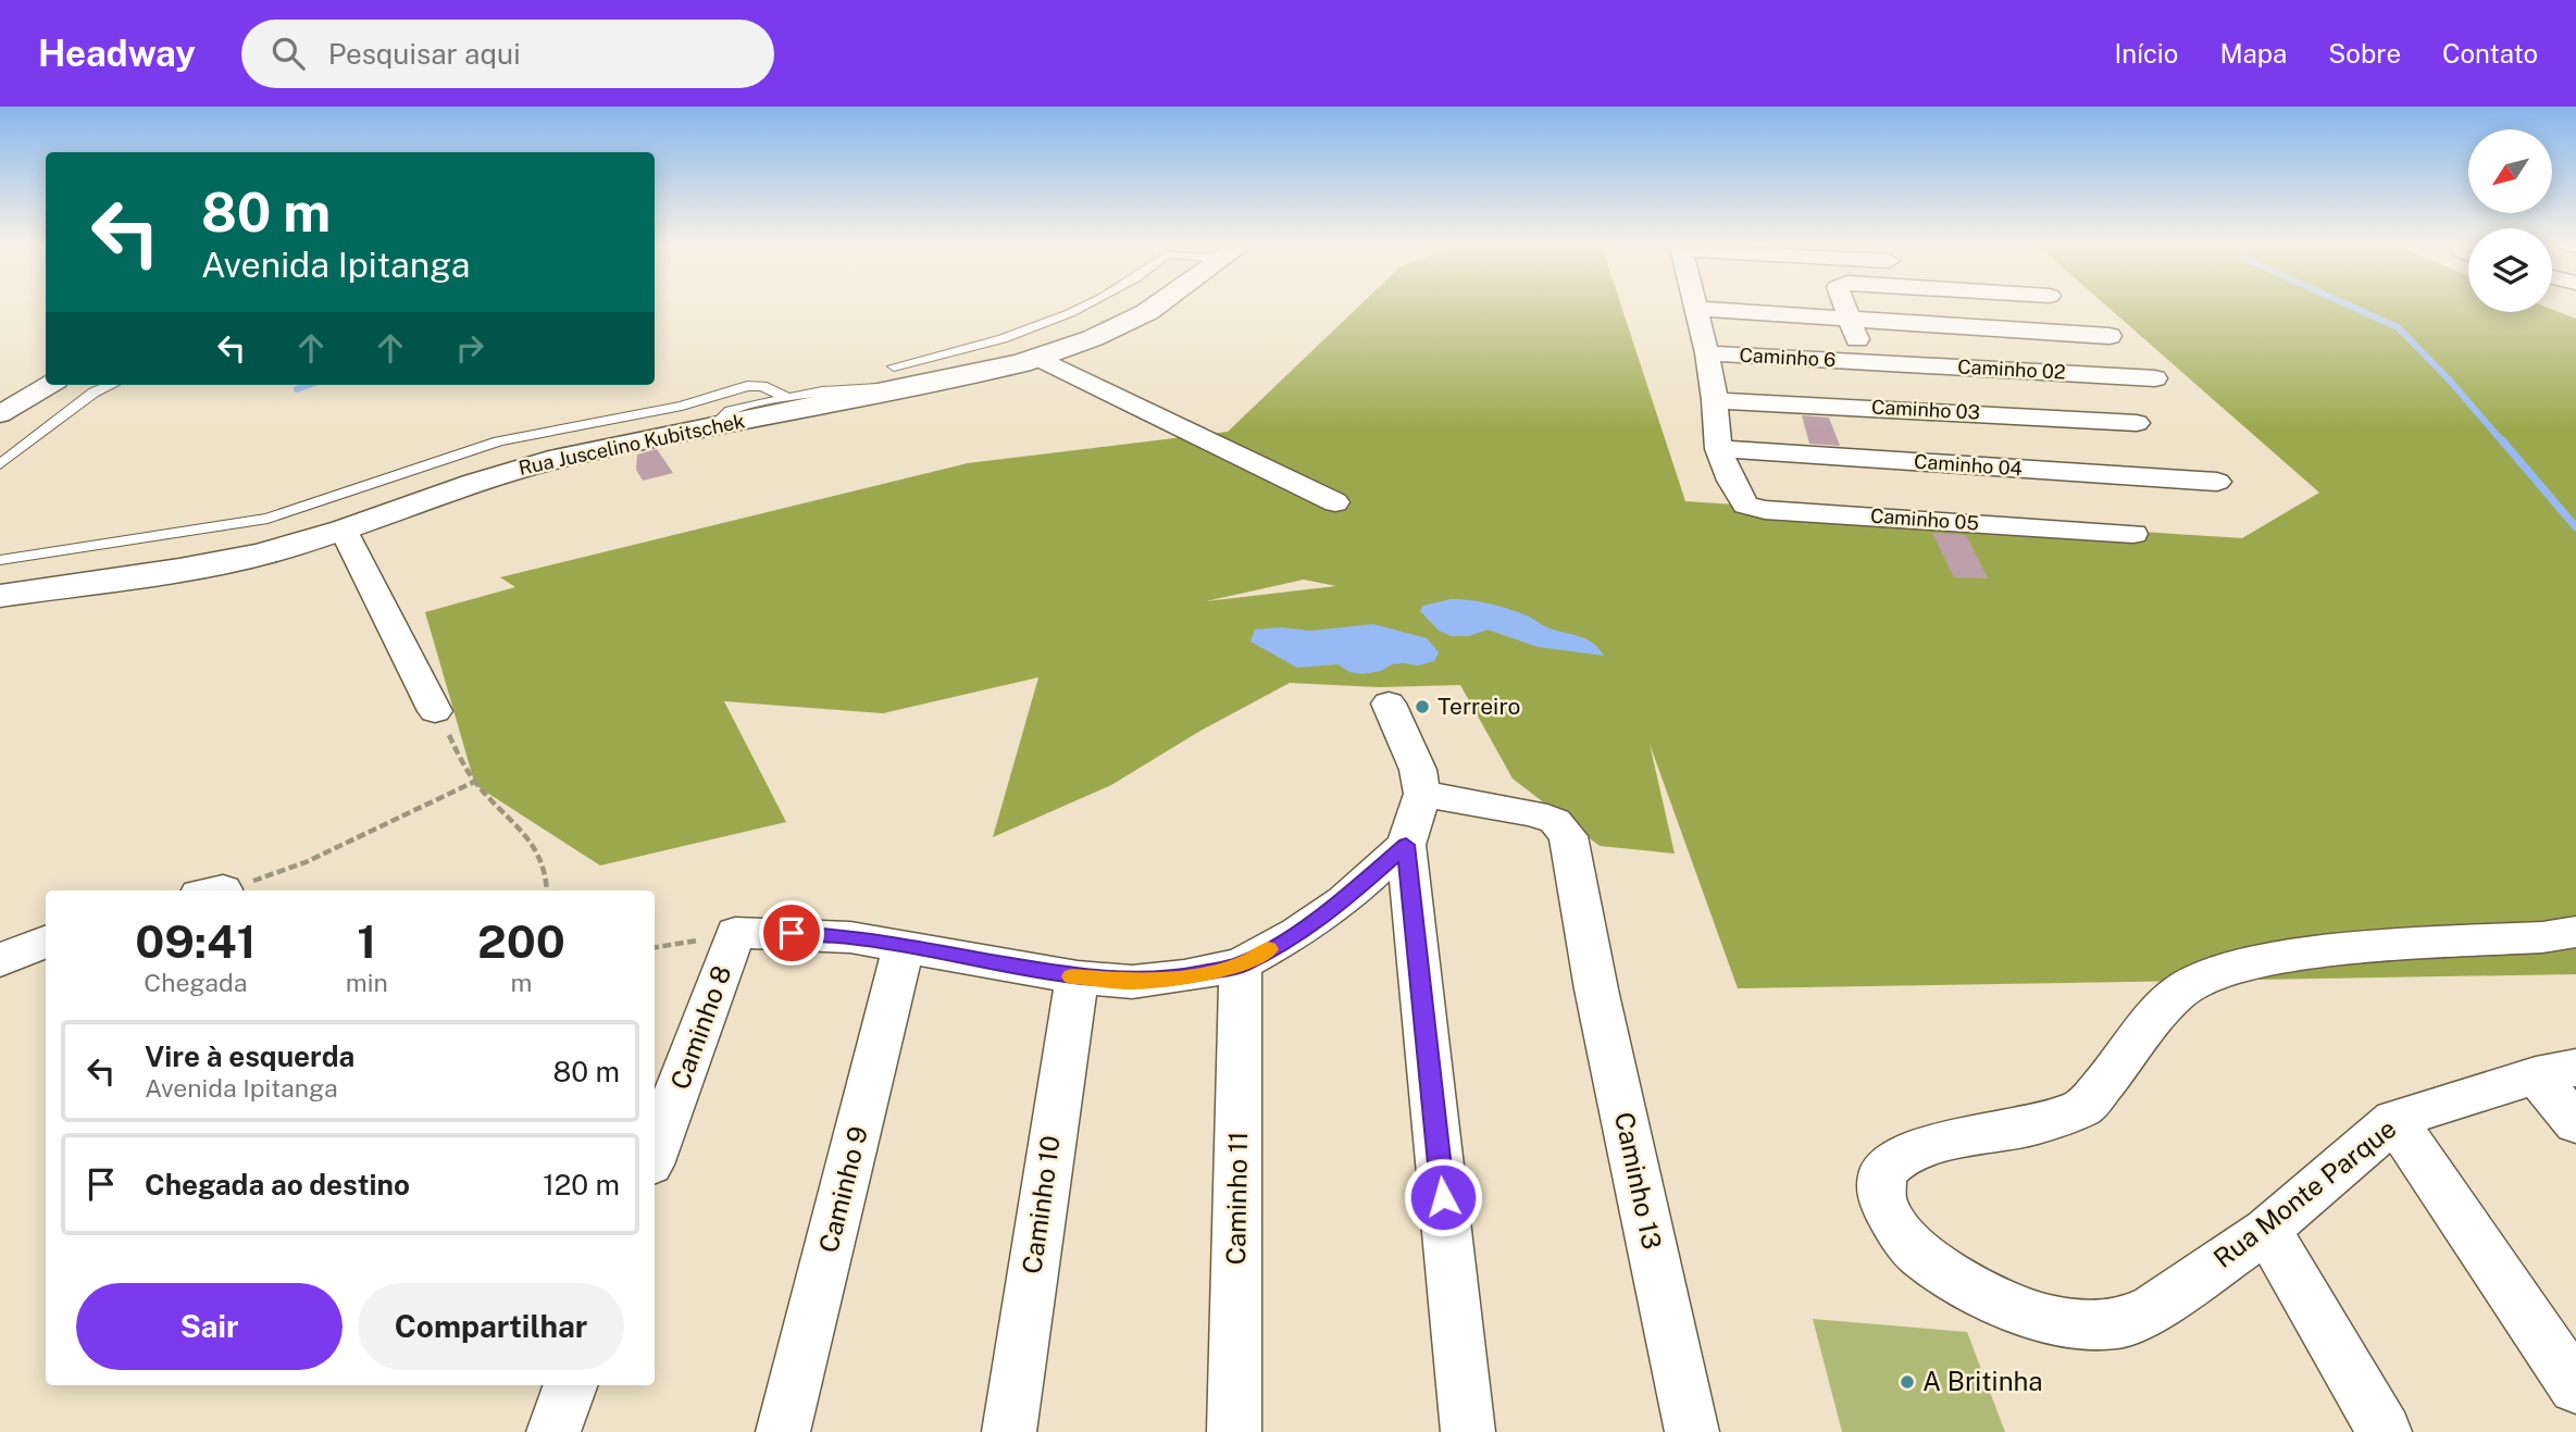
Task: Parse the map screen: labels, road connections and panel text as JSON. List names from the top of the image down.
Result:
{
  "streets": {
    "main road": ["Rua Juscelino Kubitschek"],
    "street": [
      "Caminho 6",
      "Caminho 02",
      "Caminho 03",
      "Caminho 04",
      "Caminho 05",
      "Caminho 8",
      "Caminho 13",
      "Caminho 9",
      "Rua Monte Parque",
      "Caminho 11",
      "Caminho 10"
    ]
  },
  "crossings": [
    ["Caminho 6", "Caminho 02"],
    ["Caminho 6", "Caminho 05"],
    ["Caminho 03", "Caminho 05"],
    ["Caminho 04", "Caminho 05"],
    ["Caminho 8", "Caminho 9"]
  ],
  "places": ["Terreiro", "A Britinha"],
  "north": "bottom left",
  "page": {
    "header": "Headway",
    "search": "Pesquisar aqui",
    "nav": [
      "Início",
      "Mapa",
      "Sobre",
      "Contato"
    ],
    "turn": ["80 m", "Avenida Ipitanga"],
    "eta": [
      "09:41",
      "Chegada",
      "1",
      "min",
      "200",
      "m"
    ],
    "list": [
      {
        "name": "Vire à esquerda",
        "note": "Avenida Ipitanga",
        "value": "80 m"
      },
      {
        "name": "Chegada ao destino",
        "value": "120 m"
      }
    ],
    "buttons": ["Sair", "Compartilhar"]
  }
}
